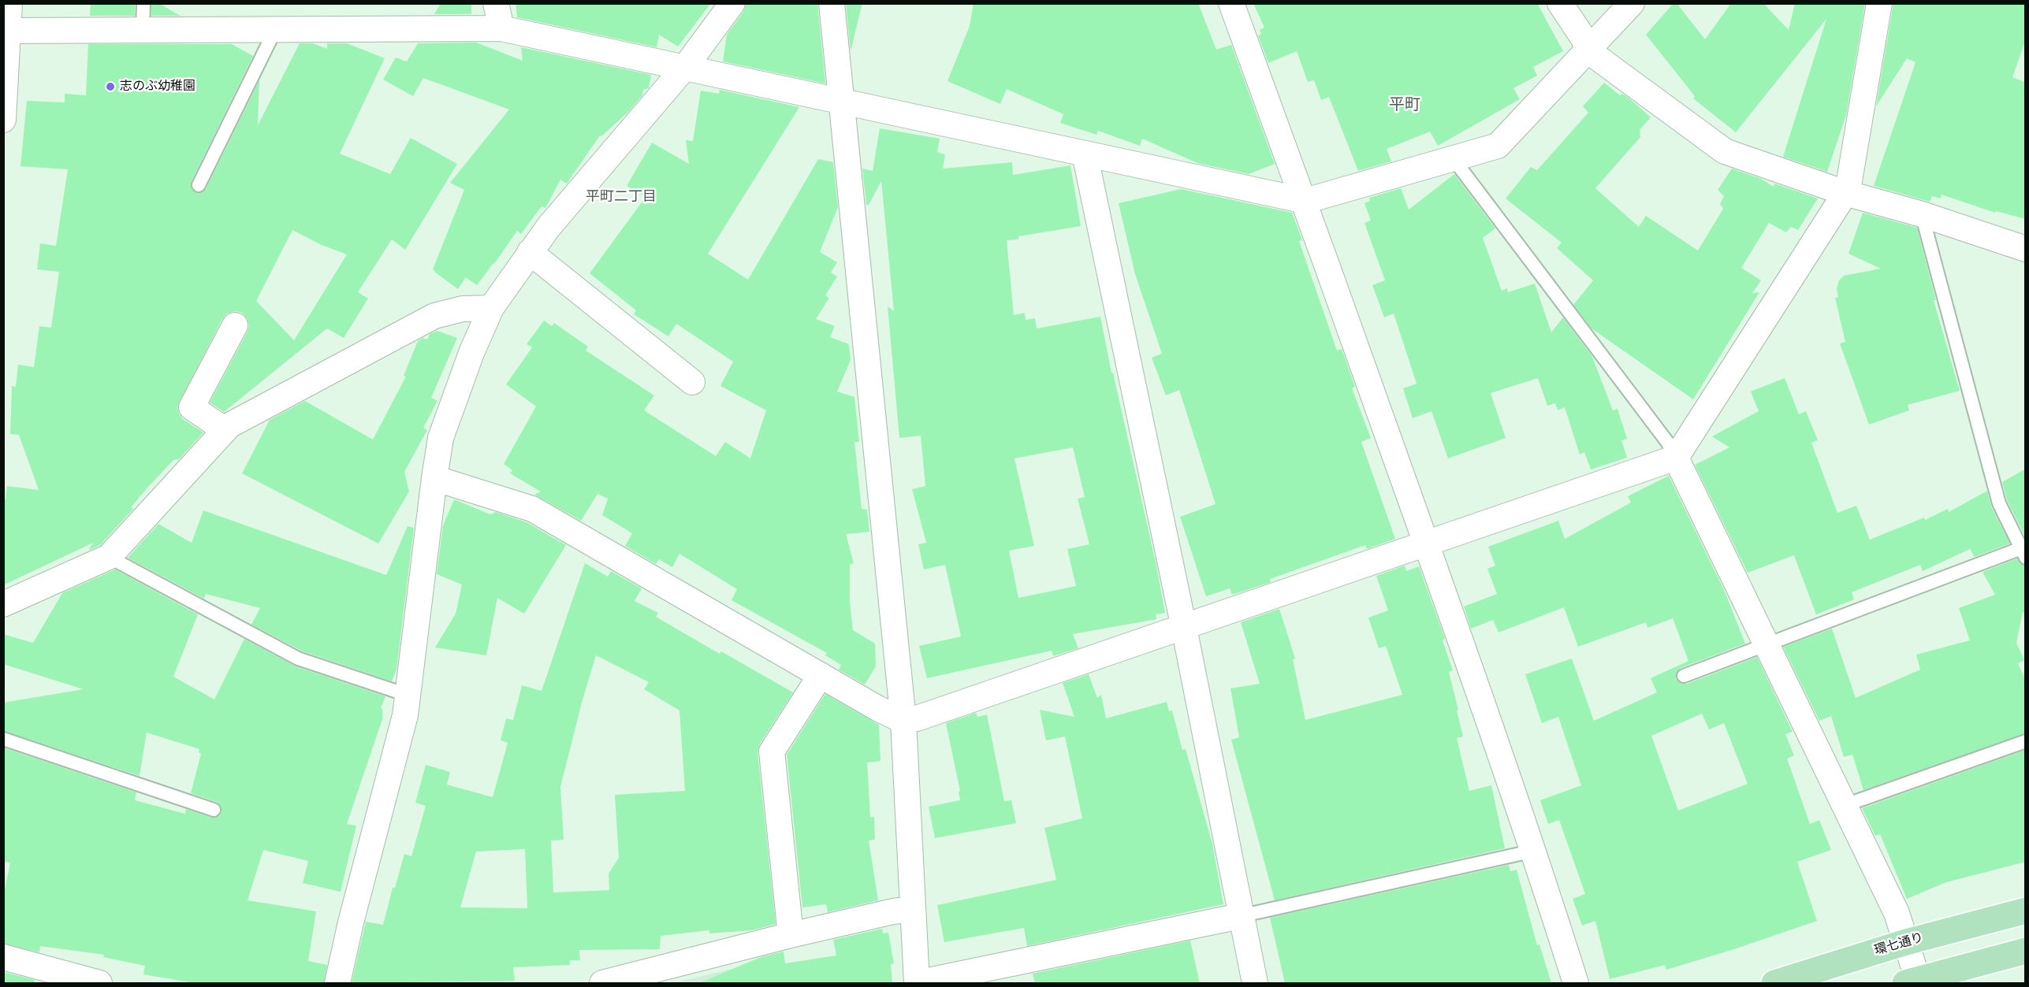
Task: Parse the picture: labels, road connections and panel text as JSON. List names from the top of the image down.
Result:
{
  "streets": {
    "main road": ["環七通り"]
  },
  "districts": ["平町", "平町二丁目"],
  "places": ["志のぶ幼稚園"]
}
